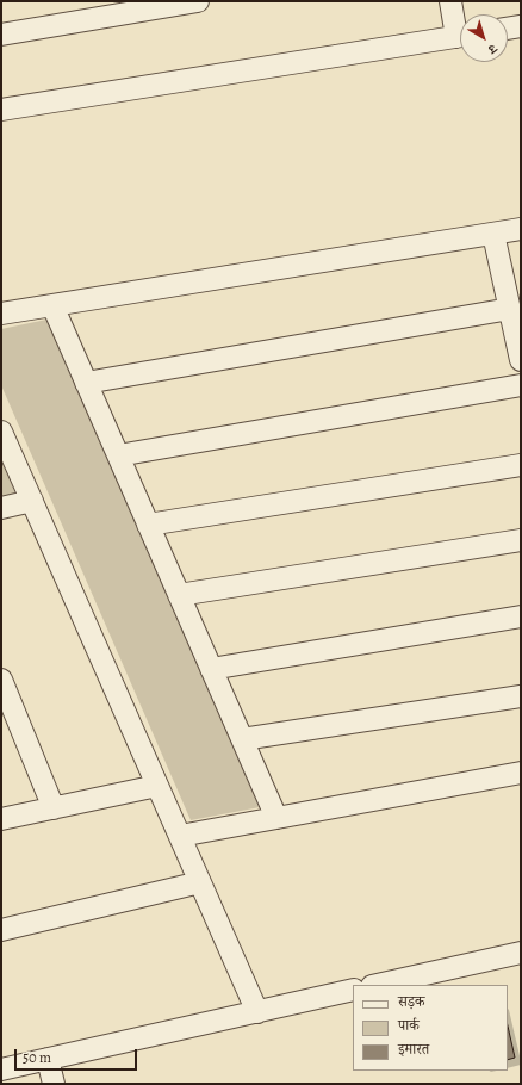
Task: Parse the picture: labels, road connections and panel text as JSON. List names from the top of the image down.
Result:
{
  "legend": ["सड़क", "पार्क", "इमारत"],
  "scale_bar": "50 m",
  "north": "bottom right"
}
